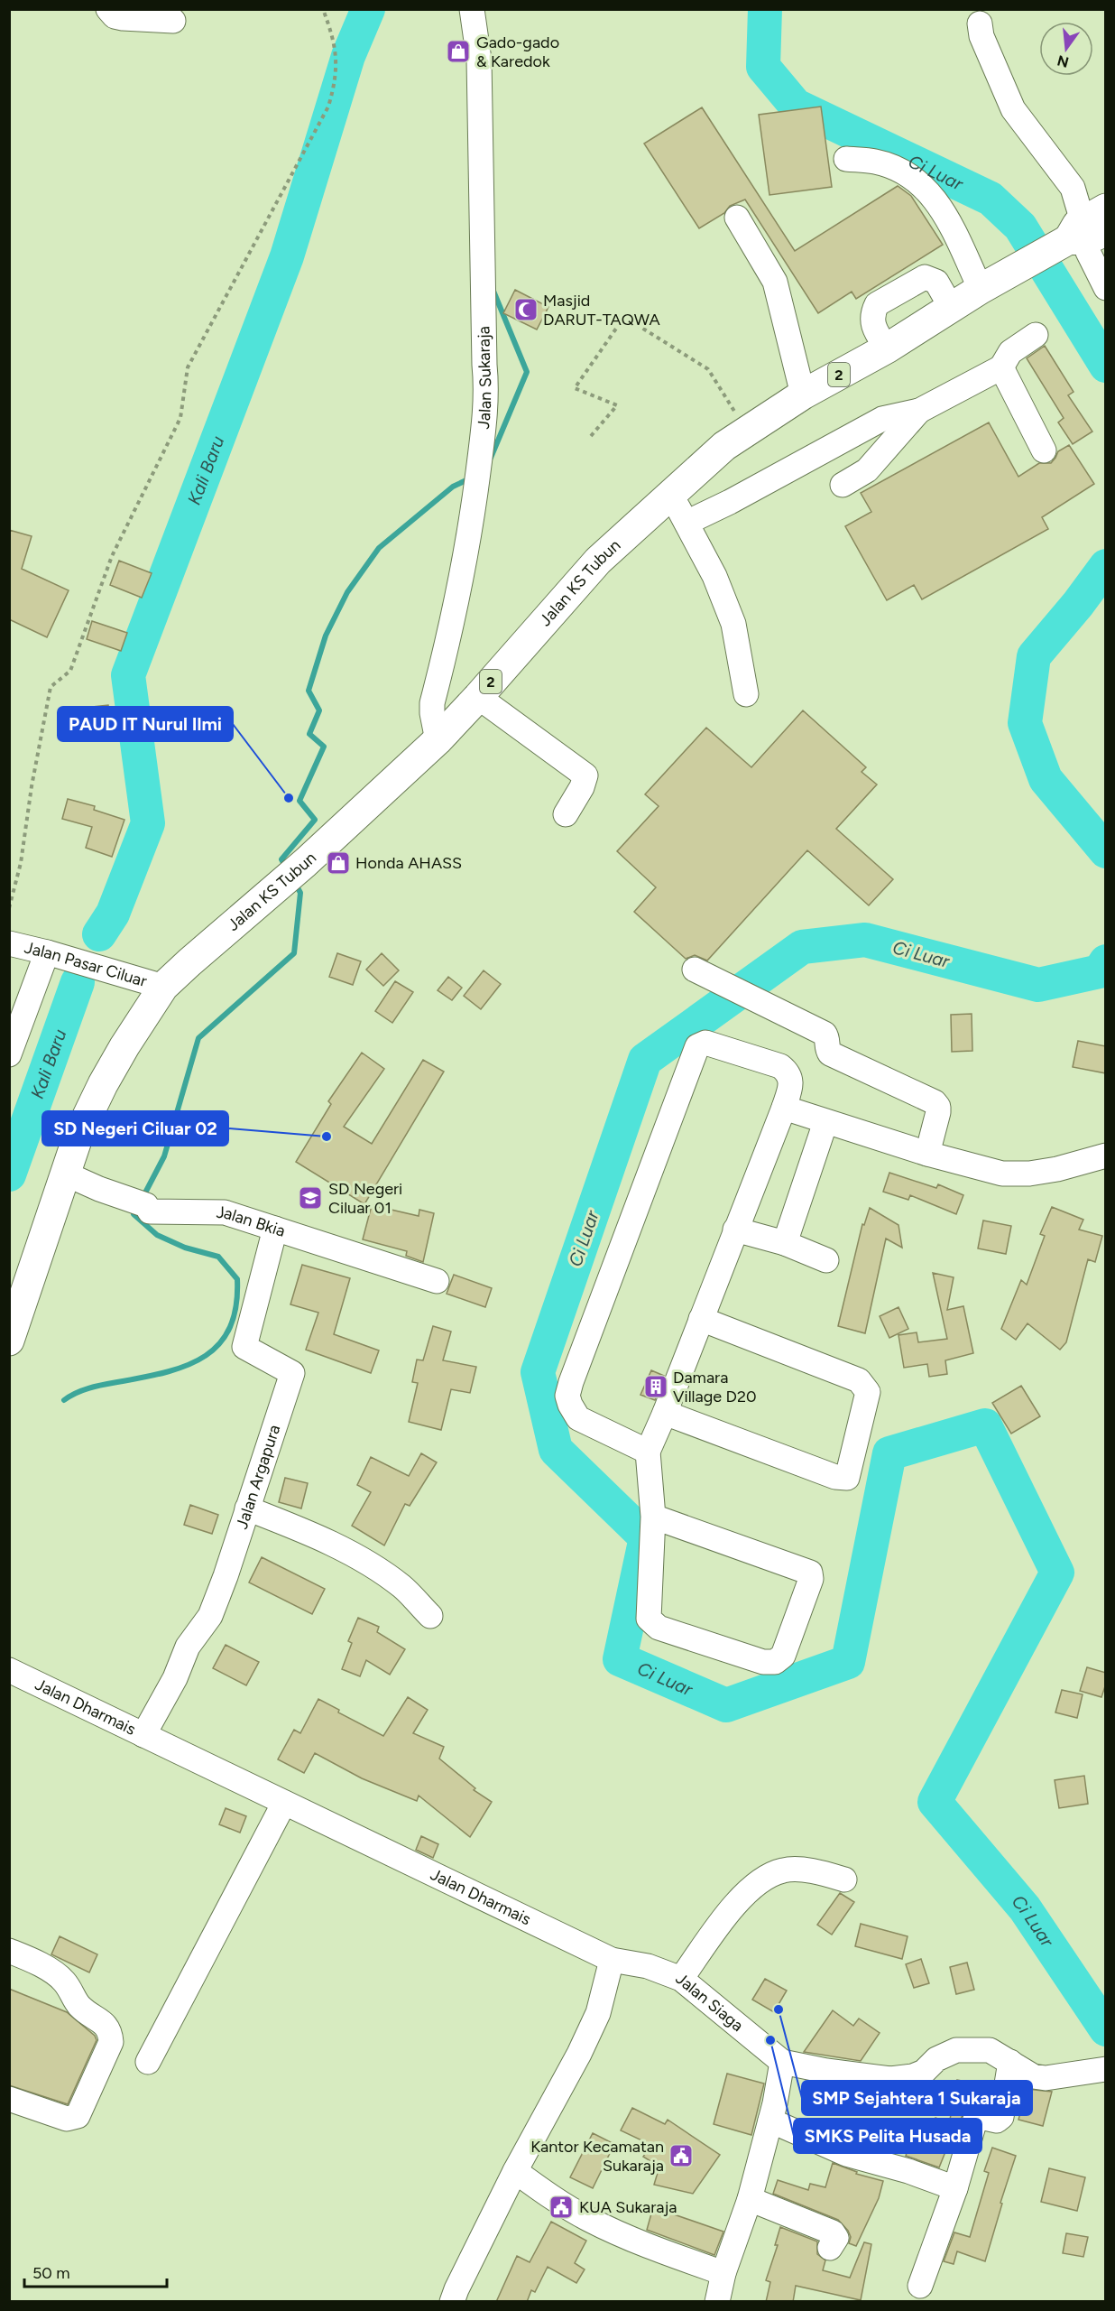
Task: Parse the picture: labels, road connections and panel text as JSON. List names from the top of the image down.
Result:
{
  "streets": {
    "highway": ["2", "Jalan KS Tubun"],
    "street": [
      "Jalan Sukaraja",
      "Jalan Pasar Ciluar",
      "Jalan Bkia",
      "Jalan Argapura",
      "Jalan Dharmais",
      "Jalan Siaga"
    ]
  },
  "crossings": [
    ["2", "Jalan KS Tubun"],
    ["Jalan Sukaraja", "Jalan KS Tubun"],
    ["Jalan KS Tubun", "Jalan Pasar Ciluar"],
    ["Jalan KS Tubun", "Jalan Bkia"],
    ["Jalan Bkia", "Jalan Argapura"],
    ["Jalan Argapura", "Jalan Dharmais"],
    ["Jalan Dharmais", "Jalan Siaga"]
  ],
  "water": ["Ci Luar", "Kali Baru"],
  "places": {
    "shop": ["Gado-gado & Karedok", "Honda AHASS"],
    "mosque": ["Masjid DARUT-TAQWA"],
    "other": [
      "PAUD IT Nurul Ilmi",
      "SD Negeri Ciluar 02",
      "SMP Sejahtera 1 Sukaraja",
      "SMKS Pelita Husada"
    ],
    "school or university": ["SD Negeri Ciluar 01"],
    "building": ["Damara Village D20"],
    "public building": ["Kantor Kecamatan Sukaraja", "KUA Sukaraja"]
  },
  "scale_bar": "50 m",
  "north": "bottom"
}
